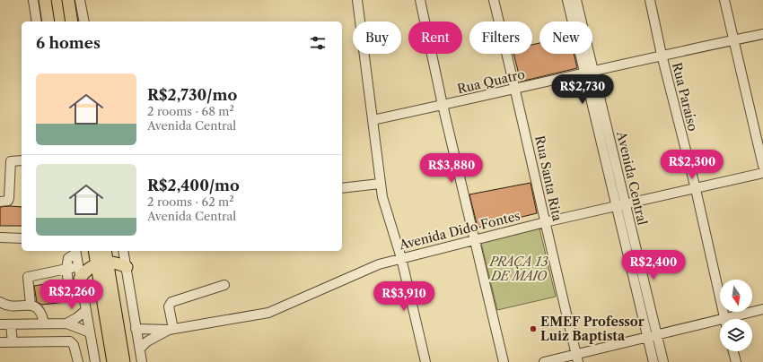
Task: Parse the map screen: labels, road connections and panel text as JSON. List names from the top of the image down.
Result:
{
  "streets": {
    "street": [
      "Rua Quatro",
      "Rua Paraíso",
      "Rua Santa Rita",
      "Avenida Central",
      "Avenida Dido Fontes"
    ]
  },
  "crossings": [
    ["Rua Quatro", "Rua Paraíso"],
    ["Rua Quatro", "Rua Santa Rita"],
    ["Rua Quatro", "Avenida Central"],
    ["Rua Paraíso", "Avenida Dido Fontes"],
    ["Rua Santa Rita", "Avenida Dido Fontes"],
    ["Avenida Central", "Avenida Dido Fontes"]
  ],
  "parks": ["PRAÇA 13 DE MAIO"],
  "places": ["EMEF Professor Luiz Baptista"],
  "north": "bottom",
  "page": {
    "chip": [
      "Buy",
      "Rent",
      "Filters",
      "New"
    ],
    "heading": "6 homes",
    "list": [
      {
        "name": "R$2,730/mo",
        "note": "2 rooms · 68 m² · Avenida Central"
      },
      {
        "name": "R$2,400/mo",
        "note": "2 rooms · 62 m² · Avenida Central"
      }
    ],
    "price": [
      "R$2,730",
      "R$2,300",
      "R$3,880",
      "R$2,400",
      "R$2,260",
      "R$3,910"
    ]
  }
}
